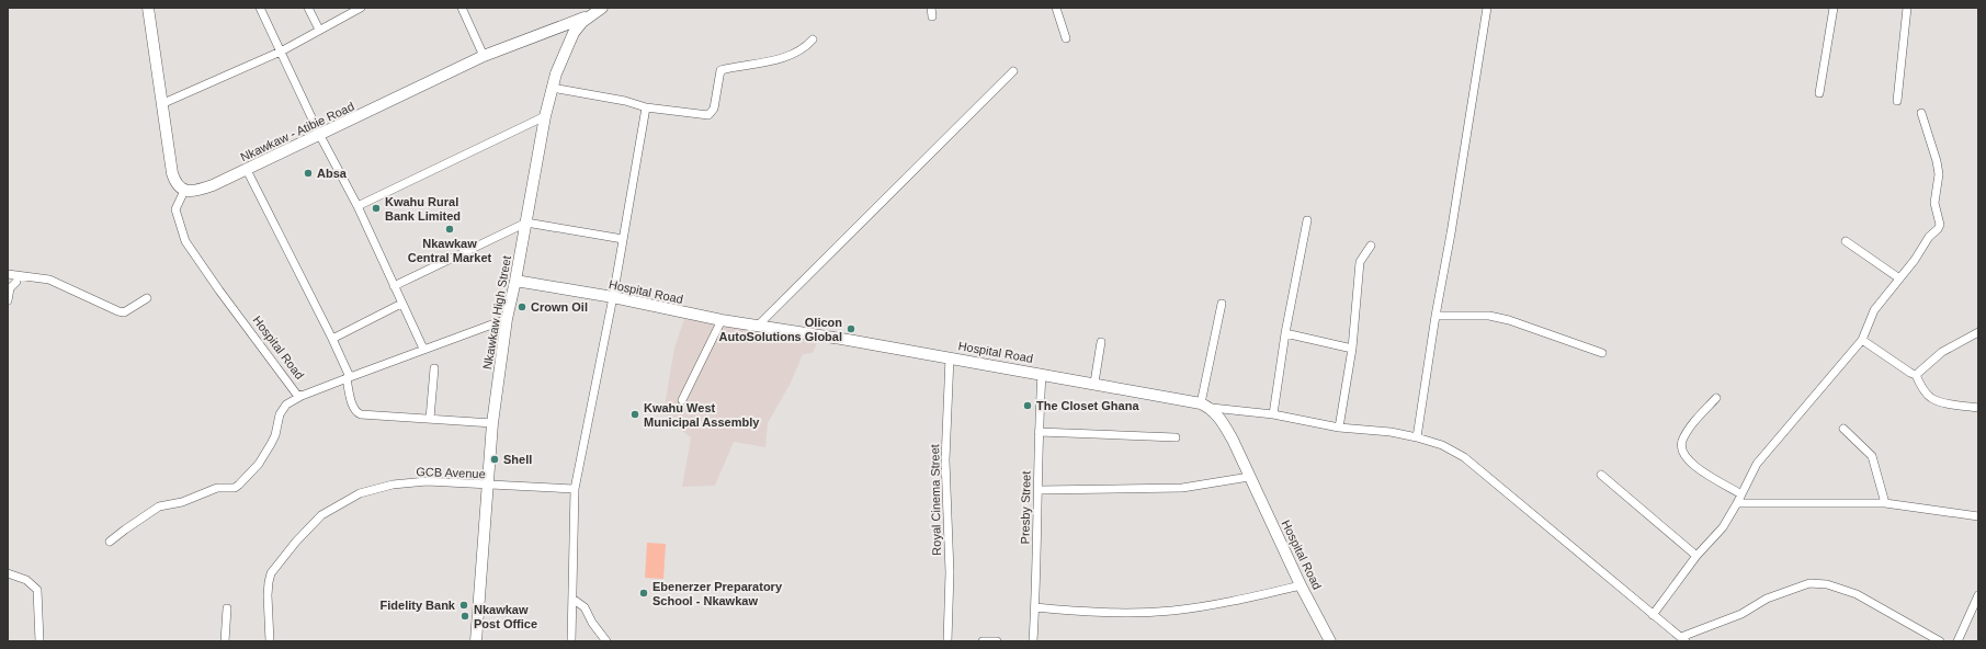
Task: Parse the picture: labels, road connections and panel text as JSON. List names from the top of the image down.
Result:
{
  "streets": {
    "main road": ["Nkawkaw - Atibie Road", "Hospital Road", "Nkawkaw High Street"],
    "street": ["GCB Avenue", "Royal Cinema Street", "Presby Street"]
  },
  "crossings": [
    ["Nkawkaw - Atibie Road", "Hospital Road"],
    ["Nkawkaw - Atibie Road", "Nkawkaw High Street"],
    ["Hospital Road", "Nkawkaw High Street"],
    ["Hospital Road", "Royal Cinema Street"],
    ["Hospital Road", "Presby Street"],
    ["Nkawkaw High Street", "GCB Avenue"]
  ],
  "places": [
    "Absa",
    "Kwahu Rural Bank Limited",
    "Nkawkaw Central Market",
    "Crown Oil",
    "Olicon AutoSolutions Global",
    "The Closet Ghana",
    "Kwahu West Municipal Assembly",
    "Shell",
    "Ebenerzer Preparatory School - Nkawkaw",
    "Fidelity Bank",
    "Nkawkaw Post Office"
  ]
}
